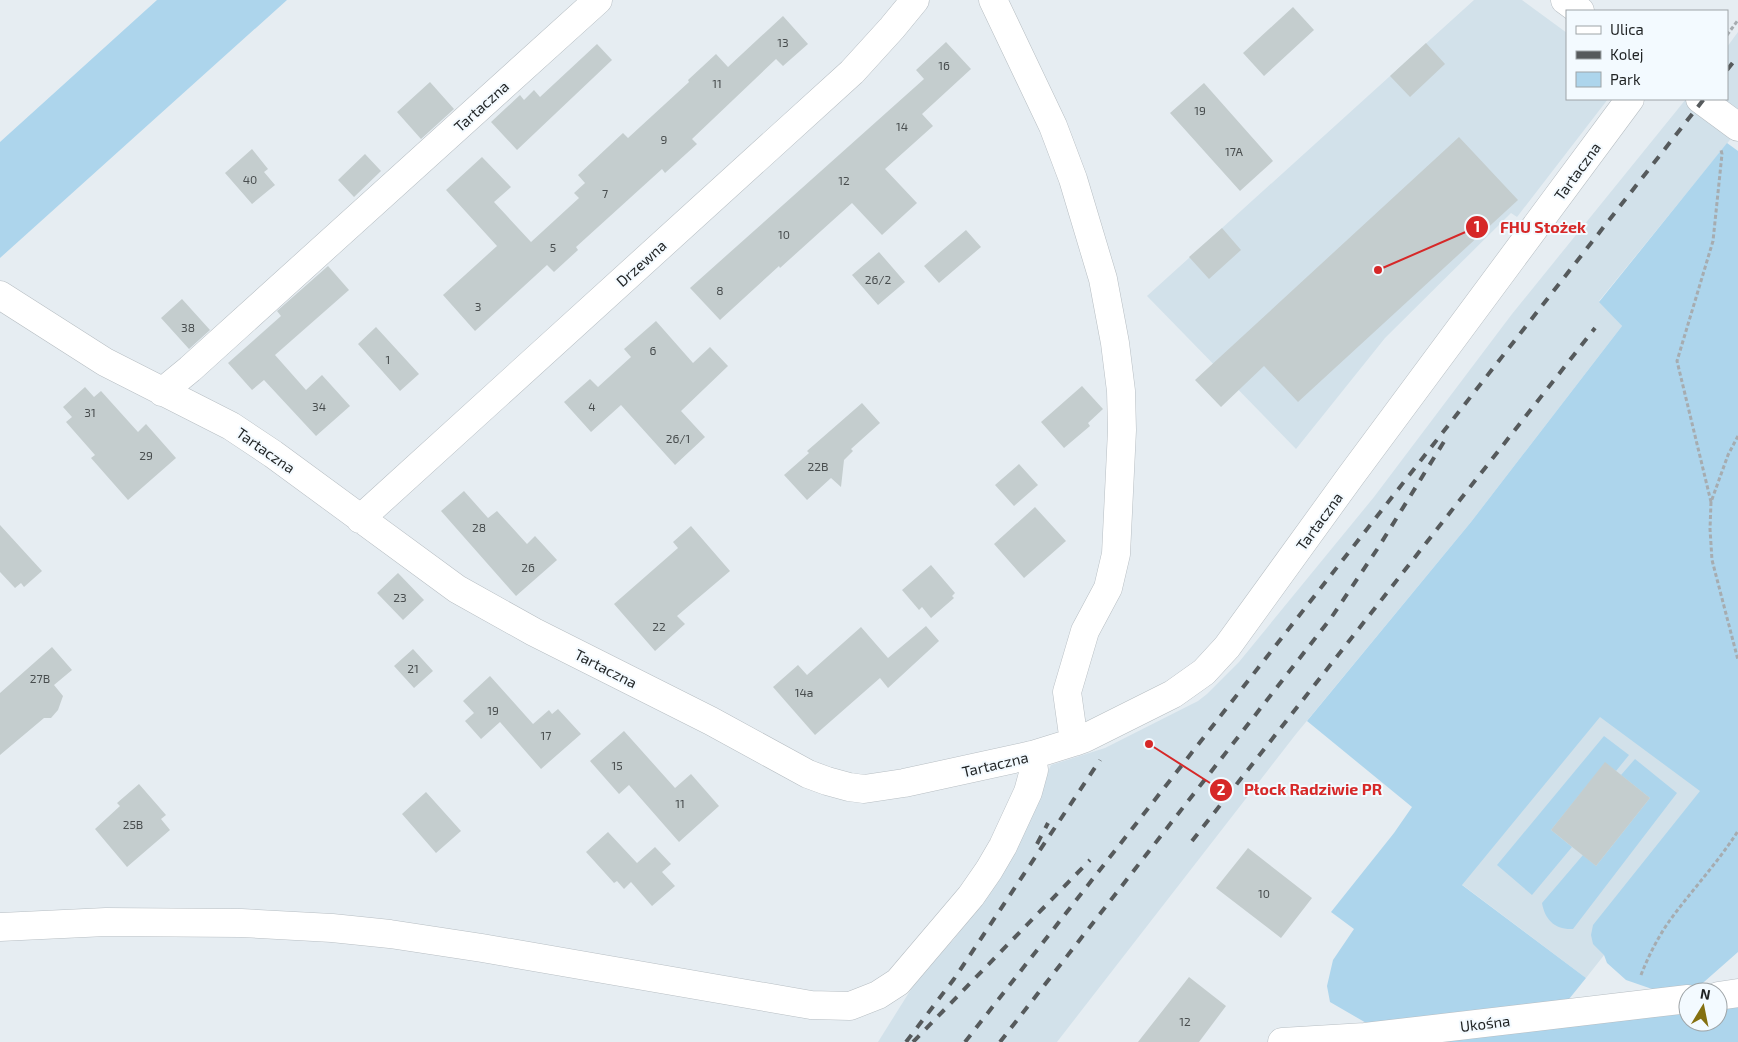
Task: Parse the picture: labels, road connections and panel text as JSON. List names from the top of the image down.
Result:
{
  "streets": {
    "street": ["Tartaczna", "Drzewna", "Ukośna"]
  },
  "crossings": [
    ["Tartaczna", "Drzewna"]
  ],
  "places": ["FHU Stożek", "Płock Radziwie PR"],
  "house_numbers": [
    "13",
    "16",
    "11",
    "19",
    "14",
    "9",
    "17A",
    "40",
    "12",
    "7",
    "10",
    "5",
    "26/2",
    "8",
    "3",
    "38",
    "6",
    "1",
    "34",
    "4",
    "31",
    "26/1",
    "29",
    "22B",
    "28",
    "26",
    "23",
    "22",
    "21",
    "27B",
    "14a",
    "19",
    "17",
    "15",
    "11",
    "25B",
    "10",
    "12"
  ],
  "legend": ["Ulica", "Kolej", "Park"],
  "north": "top"
}
